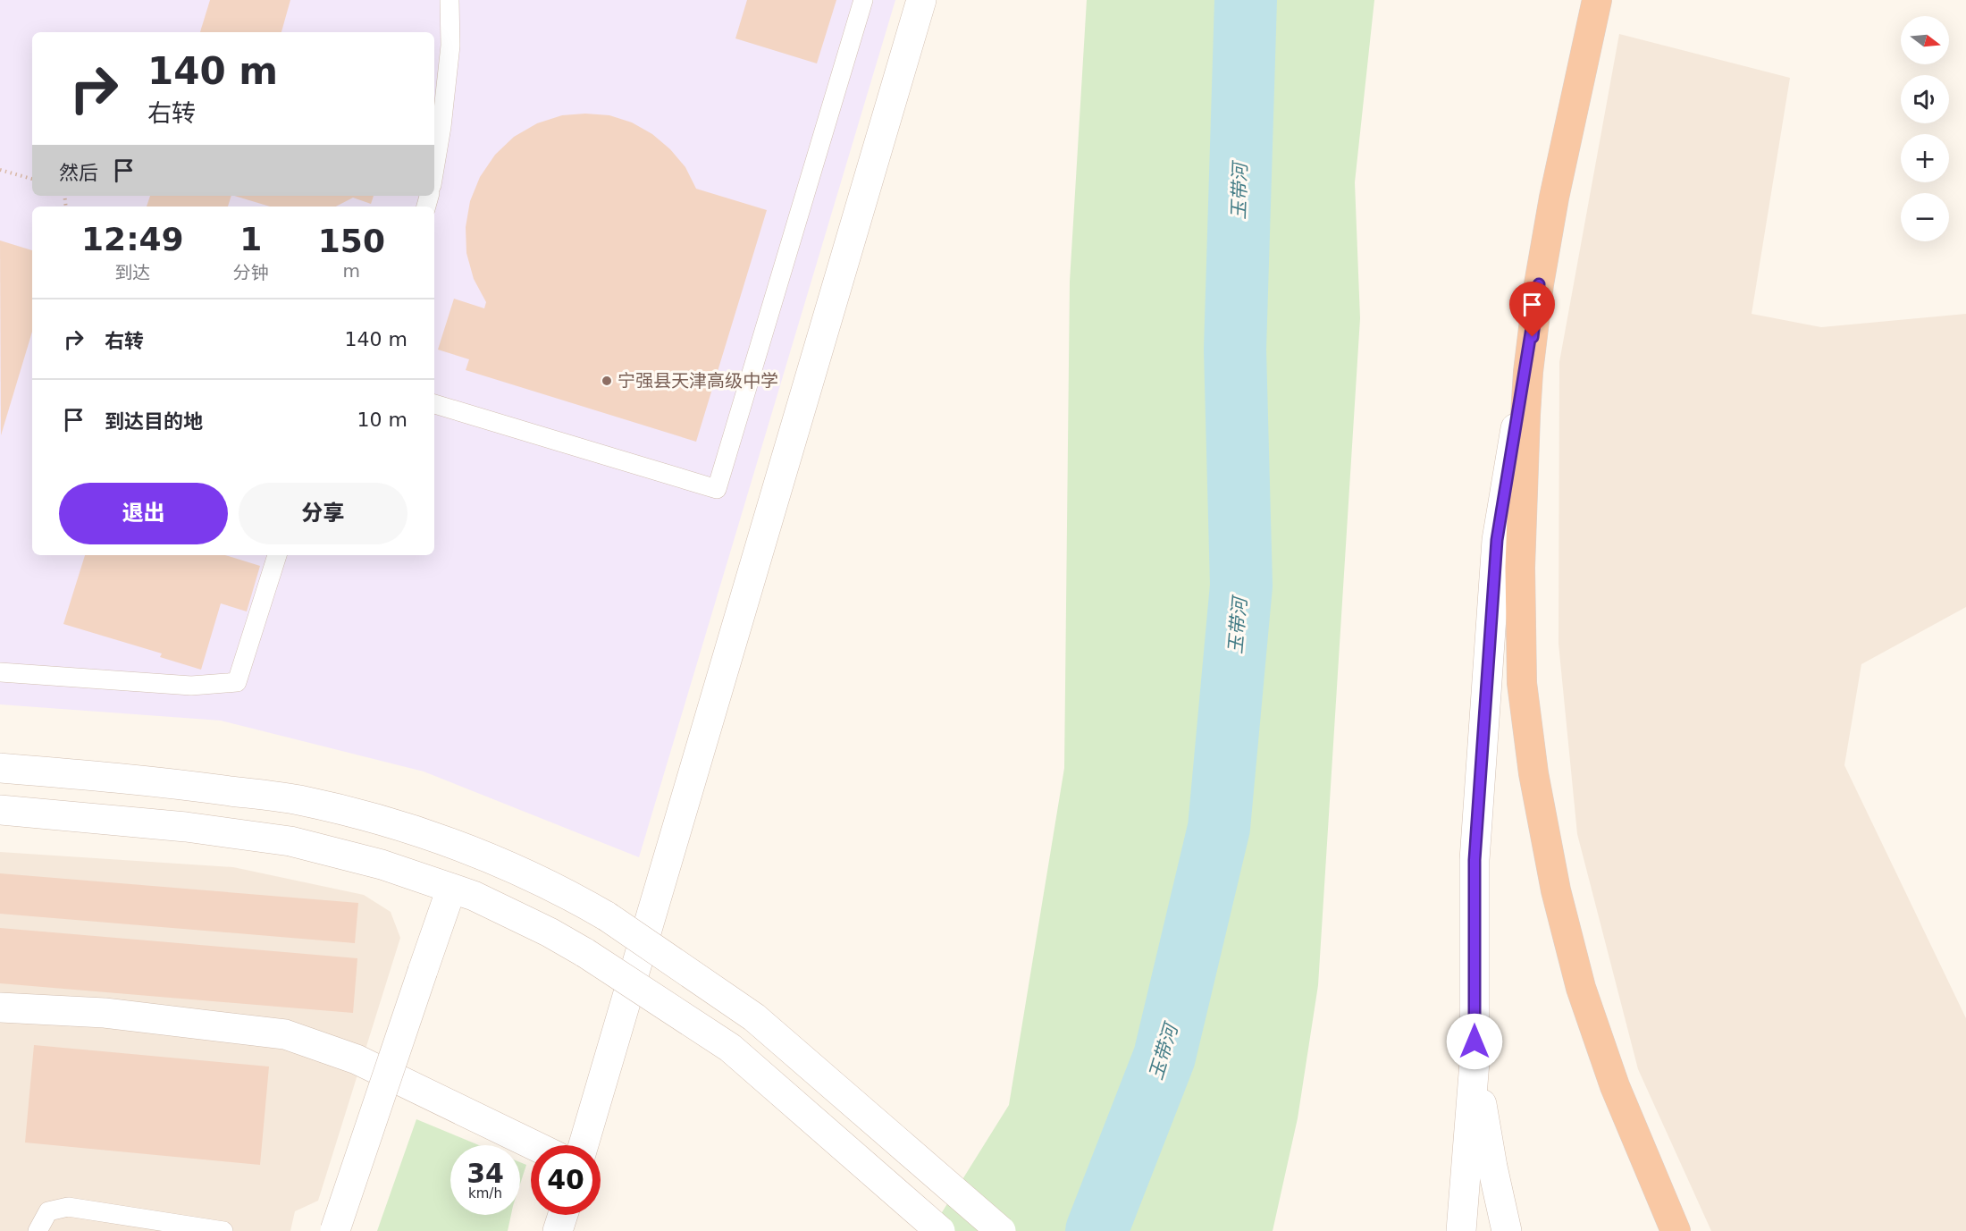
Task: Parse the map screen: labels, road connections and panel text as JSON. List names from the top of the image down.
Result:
{
  "water": ["玉带河"],
  "places": ["宁强县天津高级中学"],
  "north": "right",
  "page": {
    "map_buttons": ["+", "−"],
    "turn": ["140 m", "右转"],
    "then": "然后",
    "eta": [
      "12:49",
      "到达",
      "1",
      "分钟",
      "150",
      "m"
    ],
    "list": [
      {
        "name": "右转",
        "value": "140 m"
      },
      {
        "name": "到达目的地",
        "value": "10 m"
      }
    ],
    "buttons": ["退出", "分享"],
    "speed": "34 km/h",
    "limit": "40"
  }
}
